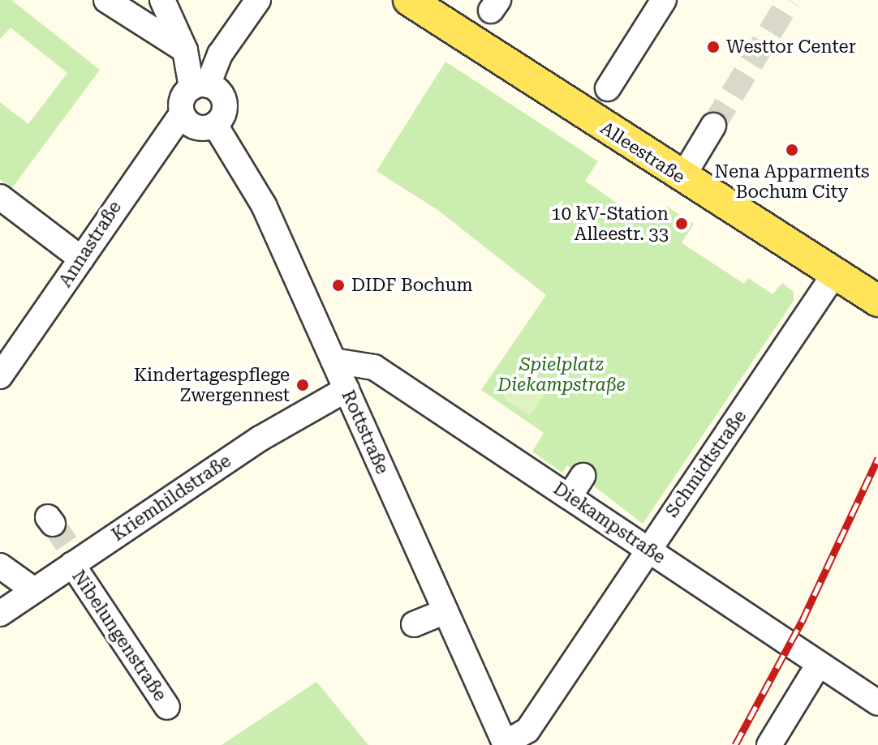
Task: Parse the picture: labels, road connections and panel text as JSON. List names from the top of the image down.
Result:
{
  "streets": {
    "main road": ["Alleestraße"],
    "street": [
      "Annastraße",
      "Rottstraße",
      "Schmidtstraße",
      "Kriemhildstraße",
      "Diekampstraße",
      "Nibelungenstraße"
    ]
  },
  "crossings": [
    ["Alleestraße", "Schmidtstraße"],
    ["Annastraße", "Rottstraße"],
    ["Rottstraße", "Schmidtstraße"],
    ["Rottstraße", "Kriemhildstraße"],
    ["Rottstraße", "Diekampstraße"],
    ["Schmidtstraße", "Diekampstraße"],
    ["Kriemhildstraße", "Nibelungenstraße"]
  ],
  "parks": ["Spielplatz Diekampstraße"],
  "places": [
    "Westtor Center",
    "Nena Apparments Bochum City",
    "10 kV-Station Alleestr. 33",
    "DIDF Bochum",
    "Kindertagespflege Zwergennest"
  ]
}
